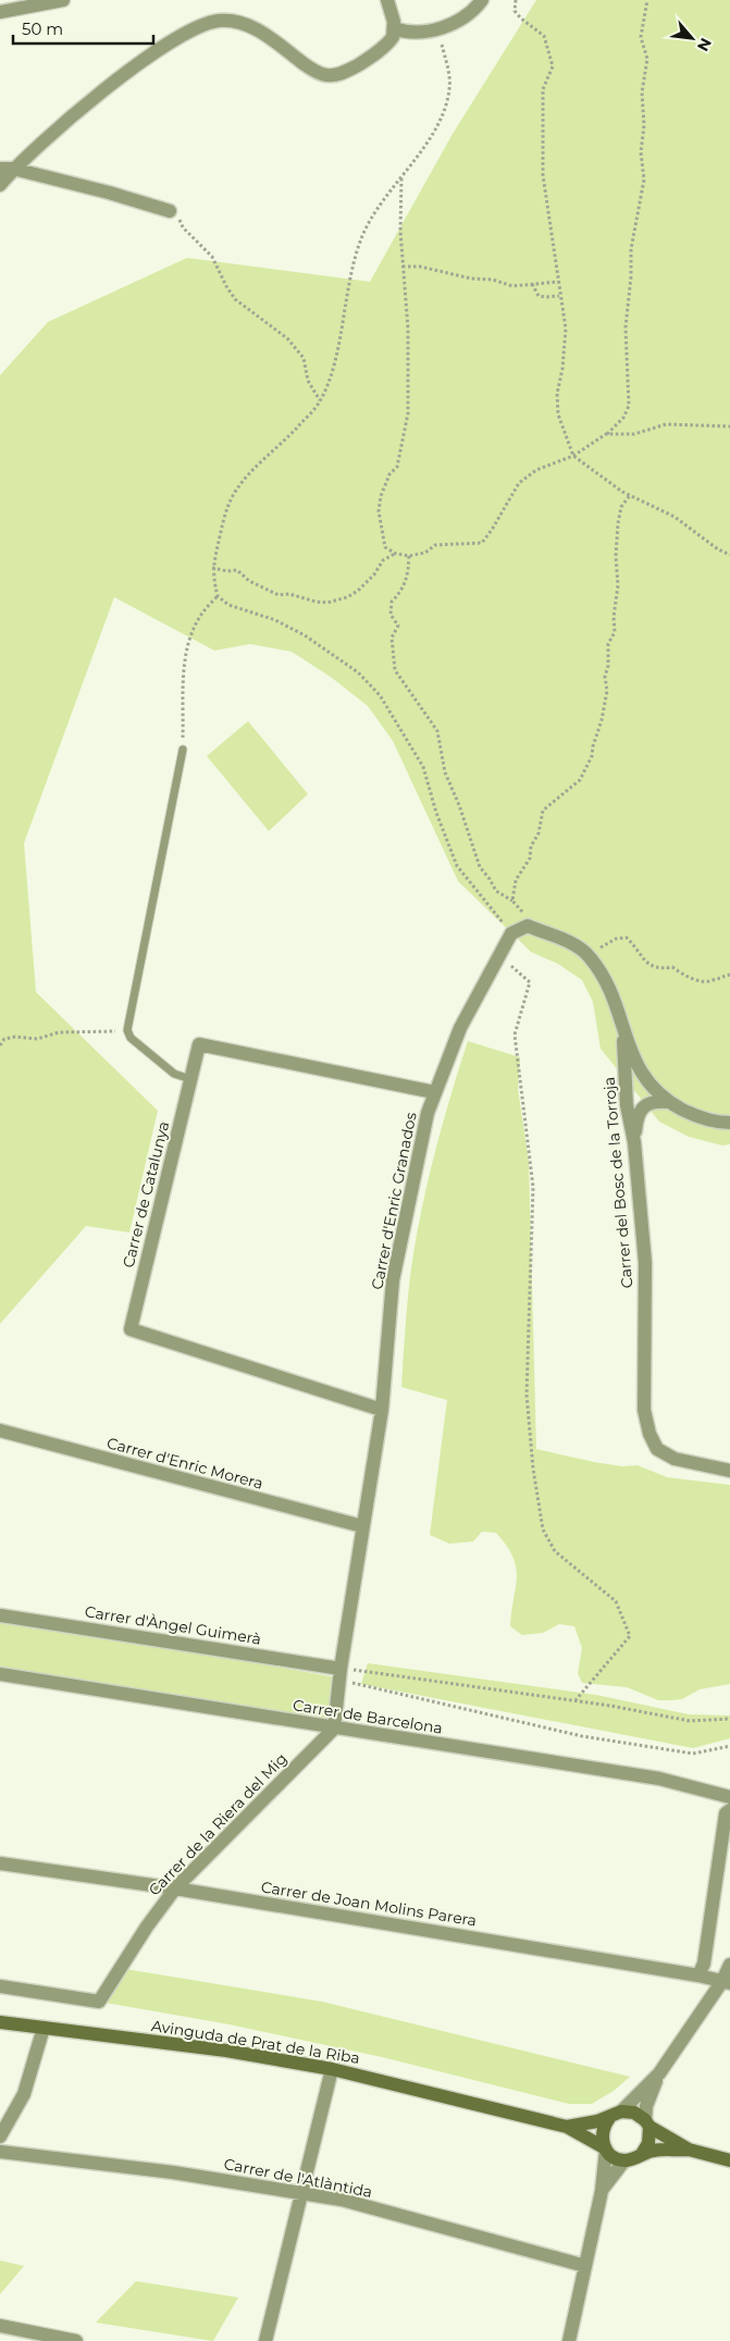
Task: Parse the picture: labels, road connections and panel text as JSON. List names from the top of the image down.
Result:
{
  "streets": {
    "main road": ["Avinguda de Prat de la Riba"],
    "street": [
      "Carrer del Bosc de la Torroja",
      "Carrer de Catalunya",
      "Carrer d'Enric Granados",
      "Carrer d'Enric Morera",
      "Carrer d'Àngel Guimerà",
      "Carrer de Barcelona",
      "Carrer de la Riera del Mig",
      "Carrer de Joan Molins Parera",
      "Carrer de l'Atlàntida"
    ]
  },
  "crossings": [
    ["Carrer de Catalunya", "Carrer d'Enric Granados"],
    ["Carrer d'Enric Granados", "Carrer d'Enric Morera"],
    ["Carrer d'Enric Granados", "Carrer d'Àngel Guimerà"],
    ["Carrer d'Enric Granados", "Carrer de Barcelona"],
    ["Carrer d'Enric Granados", "Carrer de la Riera del Mig"],
    ["Carrer de Barcelona", "Carrer de la Riera del Mig"],
    ["Carrer de la Riera del Mig", "Carrer de Joan Molins Parera"]
  ],
  "scale_bar": "50 m",
  "north": "bottom right"
}
